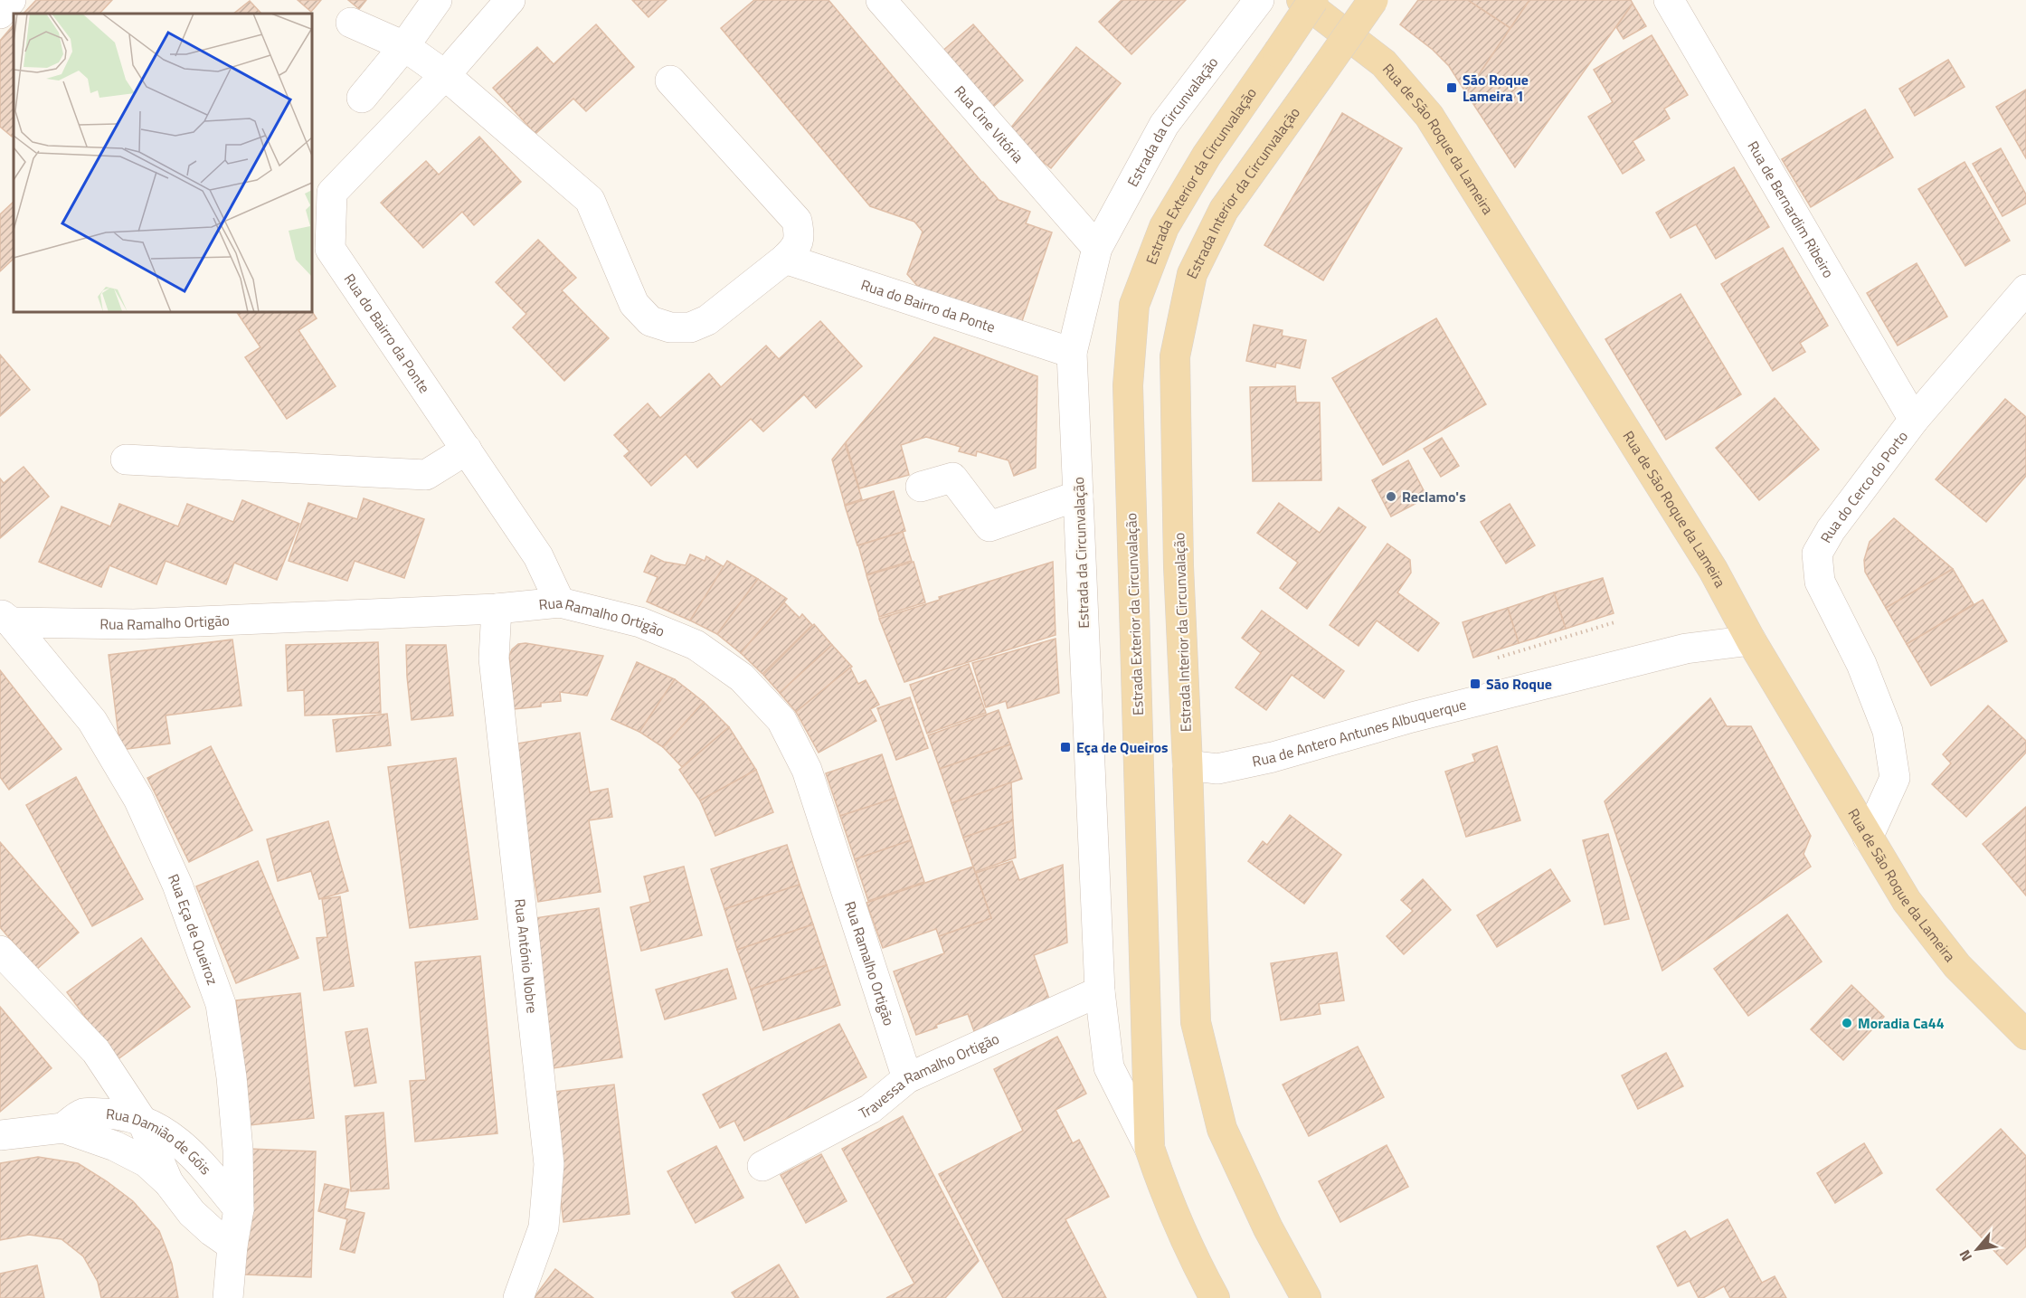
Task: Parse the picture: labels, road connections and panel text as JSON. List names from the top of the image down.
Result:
{
  "streets": {
    "main road": ["Rua de São Roque da Lameira", "Estrada Exterior da Circunvalação", "Estrada Interior da Circunvalação"],
    "street": [
      "Estrada da Circunvalação",
      "Rua Cine Vitória",
      "Rua de Bernardim Ribeiro",
      "Rua do Bairro da Ponte",
      "Rua do Cerco do Porto",
      "Rua Ramalho Ortigão",
      "Rua de Antero Antunes Albuquerque",
      "Rua Eça de Queiroz",
      "Rua António Nobre",
      "Travessa Ramalho Ortigão",
      "Rua Damião de Góis"
    ]
  },
  "crossings": [
    ["Estrada da Circunvalação", "Rua Cine Vitória"],
    ["Estrada da Circunvalação", "Estrada Exterior da Circunvalação"],
    ["Estrada da Circunvalação", "Rua do Bairro da Ponte"],
    ["Estrada da Circunvalação", "Travessa Ramalho Ortigão"],
    ["Rua de São Roque da Lameira", "Rua do Cerco do Porto"],
    ["Rua de São Roque da Lameira", "Rua de Antero Antunes Albuquerque"],
    ["Estrada Interior da Circunvalação", "Rua de Antero Antunes Albuquerque"],
    ["Rua de Bernardim Ribeiro", "Rua do Cerco do Porto"],
    ["Rua do Bairro da Ponte", "Rua Ramalho Ortigão"],
    ["Rua Ramalho Ortigão", "Rua Eça de Queiroz"],
    ["Rua Ramalho Ortigão", "Rua António Nobre"],
    ["Rua Ramalho Ortigão", "Travessa Ramalho Ortigão"],
    ["Rua Eça de Queiroz", "Rua Damião de Góis"]
  ],
  "places": {
    "transit": ["São Roque Lameira 1", "São Roque", "Eça de Queiros"],
    "other": ["Reclamo's", "Moradia Ca44"]
  },
  "north": "bottom left"
}
